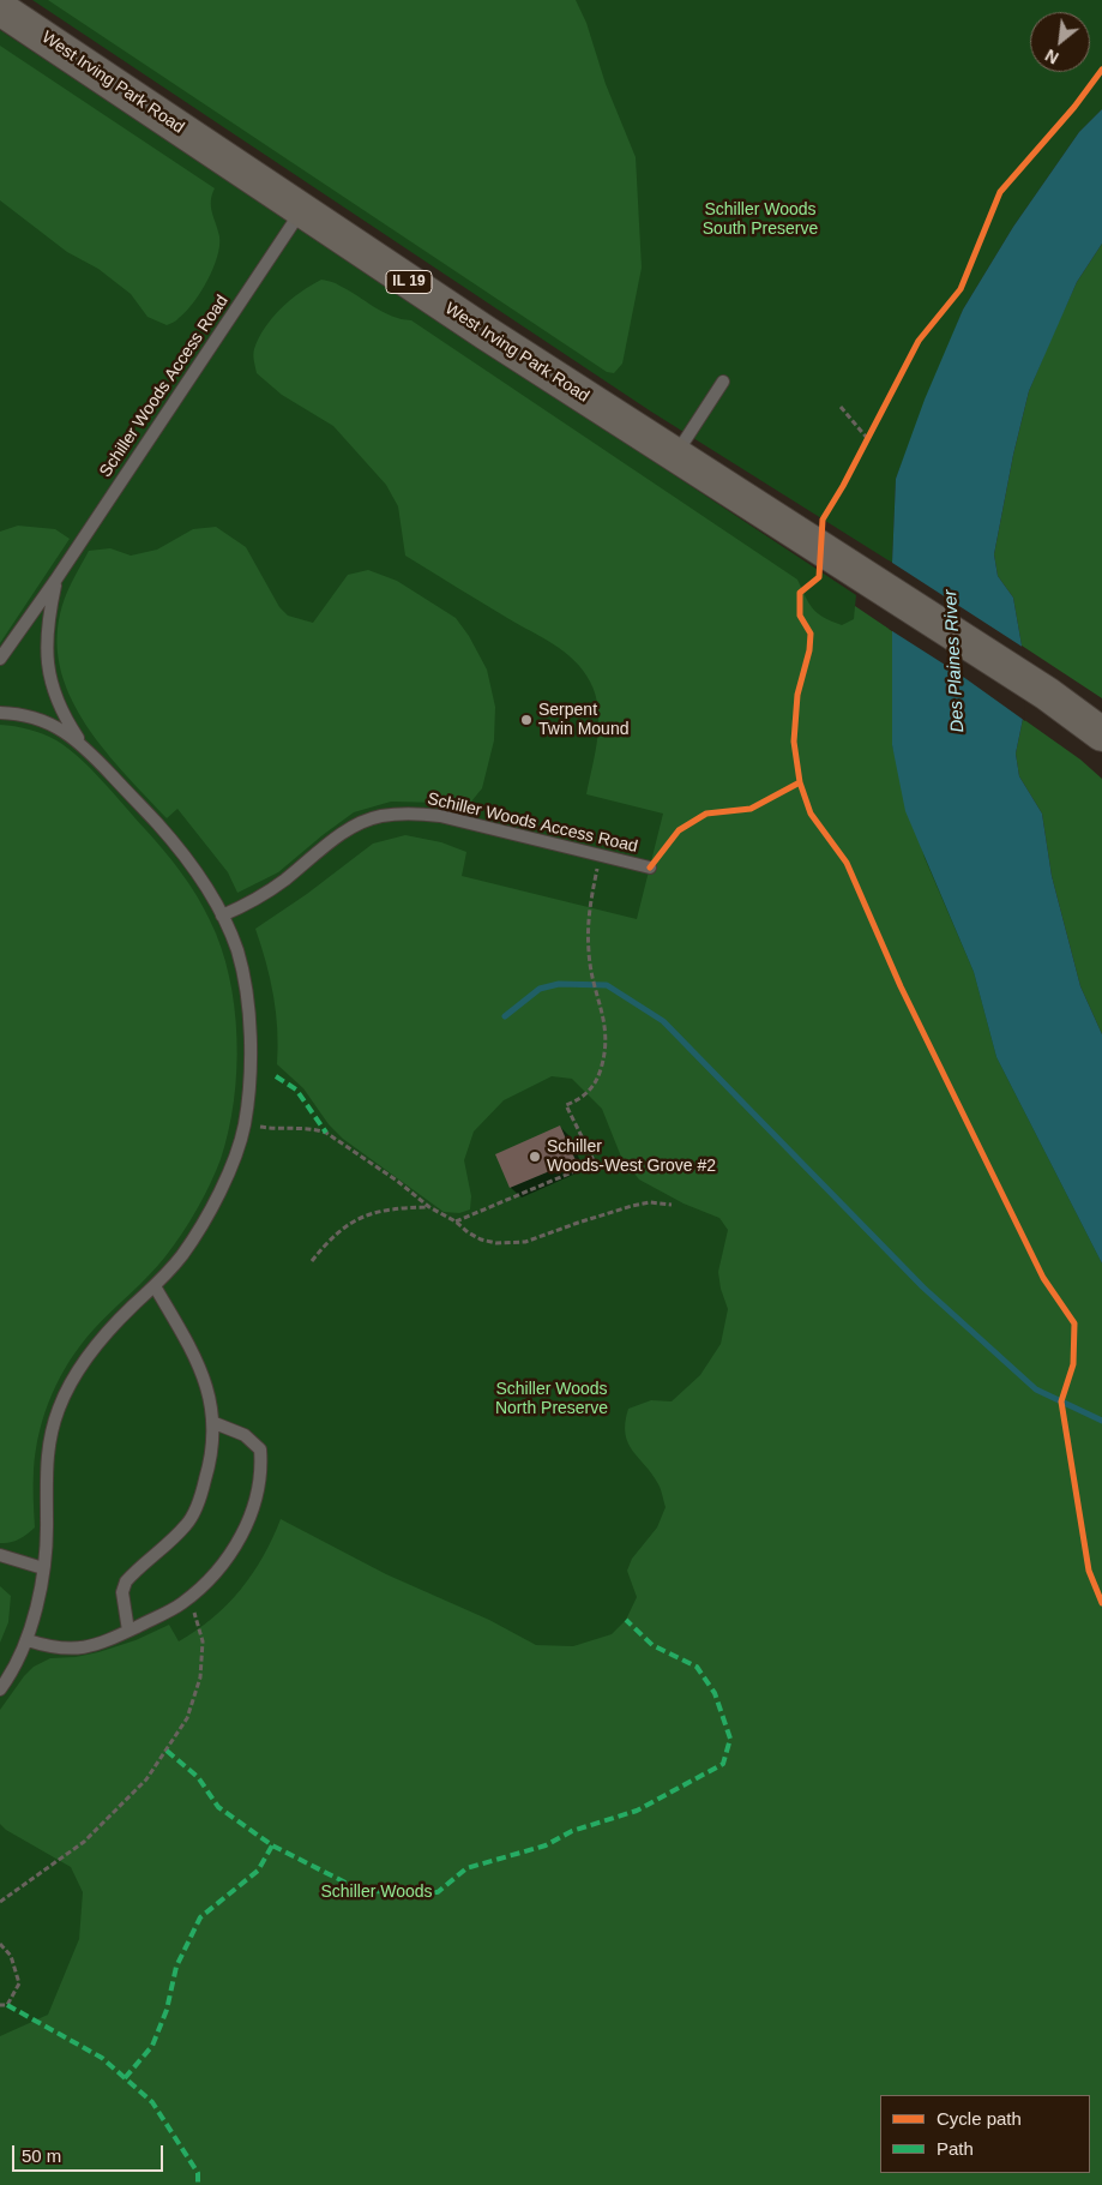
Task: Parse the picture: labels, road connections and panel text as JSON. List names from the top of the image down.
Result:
{
  "streets": {
    "main road": ["West Irving Park Road", "IL 19"],
    "lane": ["Schiller Woods Access Road"]
  },
  "crossings": [
    ["West Irving Park Road", "Schiller Woods Access Road"]
  ],
  "water": ["Des Plaines River"],
  "parks": ["Schiller Woods South Preserve", "Schiller Woods North Preserve", "Schiller Woods"],
  "places": ["Serpent Twin Mound", "Schiller Woods-West Grove #2"],
  "legend": ["Cycle path", "Path"],
  "scale_bar": "50 m",
  "north": "bottom left"
}
